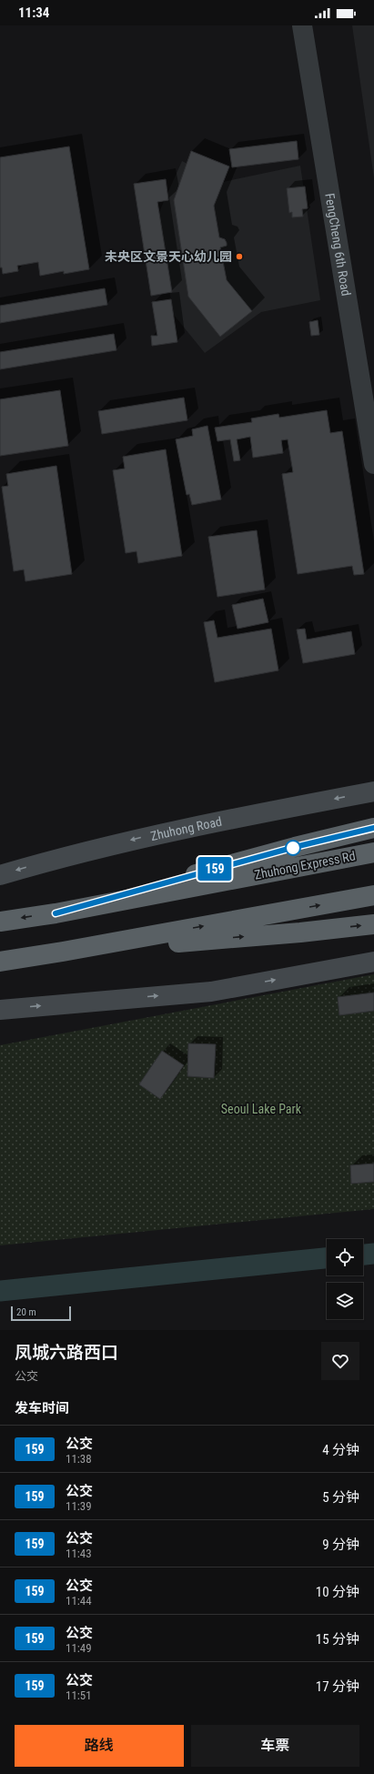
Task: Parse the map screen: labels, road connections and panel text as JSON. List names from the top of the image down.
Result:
{
  "streets": {
    "highway": ["Zhuhong Express Rd"],
    "main road": ["Zhuhong Road"],
    "street": ["FengCheng 6th Road"]
  },
  "parks": ["Seoul Lake Park"],
  "places": ["未央区文景天心幼儿园"],
  "lines": ["bus line 159"],
  "scale_bar": "20 m",
  "page": {
    "status": "11:34",
    "on_map": "159",
    "scale": "20 m",
    "heading": [
      ["凤城六路西口", "公交"],
      "发车时间"
    ],
    "list": [
      {
        "mark": "159",
        "name": "公交",
        "note": "11:38",
        "value": "4 分钟"
      },
      {
        "mark": "159",
        "name": "公交",
        "note": "11:39",
        "value": "5 分钟"
      },
      {
        "mark": "159",
        "name": "公交",
        "note": "11:43",
        "value": "9 分钟"
      },
      {
        "mark": "159",
        "name": "公交",
        "note": "11:44",
        "value": "10 分钟"
      },
      {
        "mark": "159",
        "name": "公交",
        "note": "11:49",
        "value": "15 分钟"
      },
      {
        "mark": "159",
        "name": "公交",
        "note": "11:51",
        "value": "17 分钟"
      }
    ],
    "buttons": ["路线", "车票"]
  }
}
